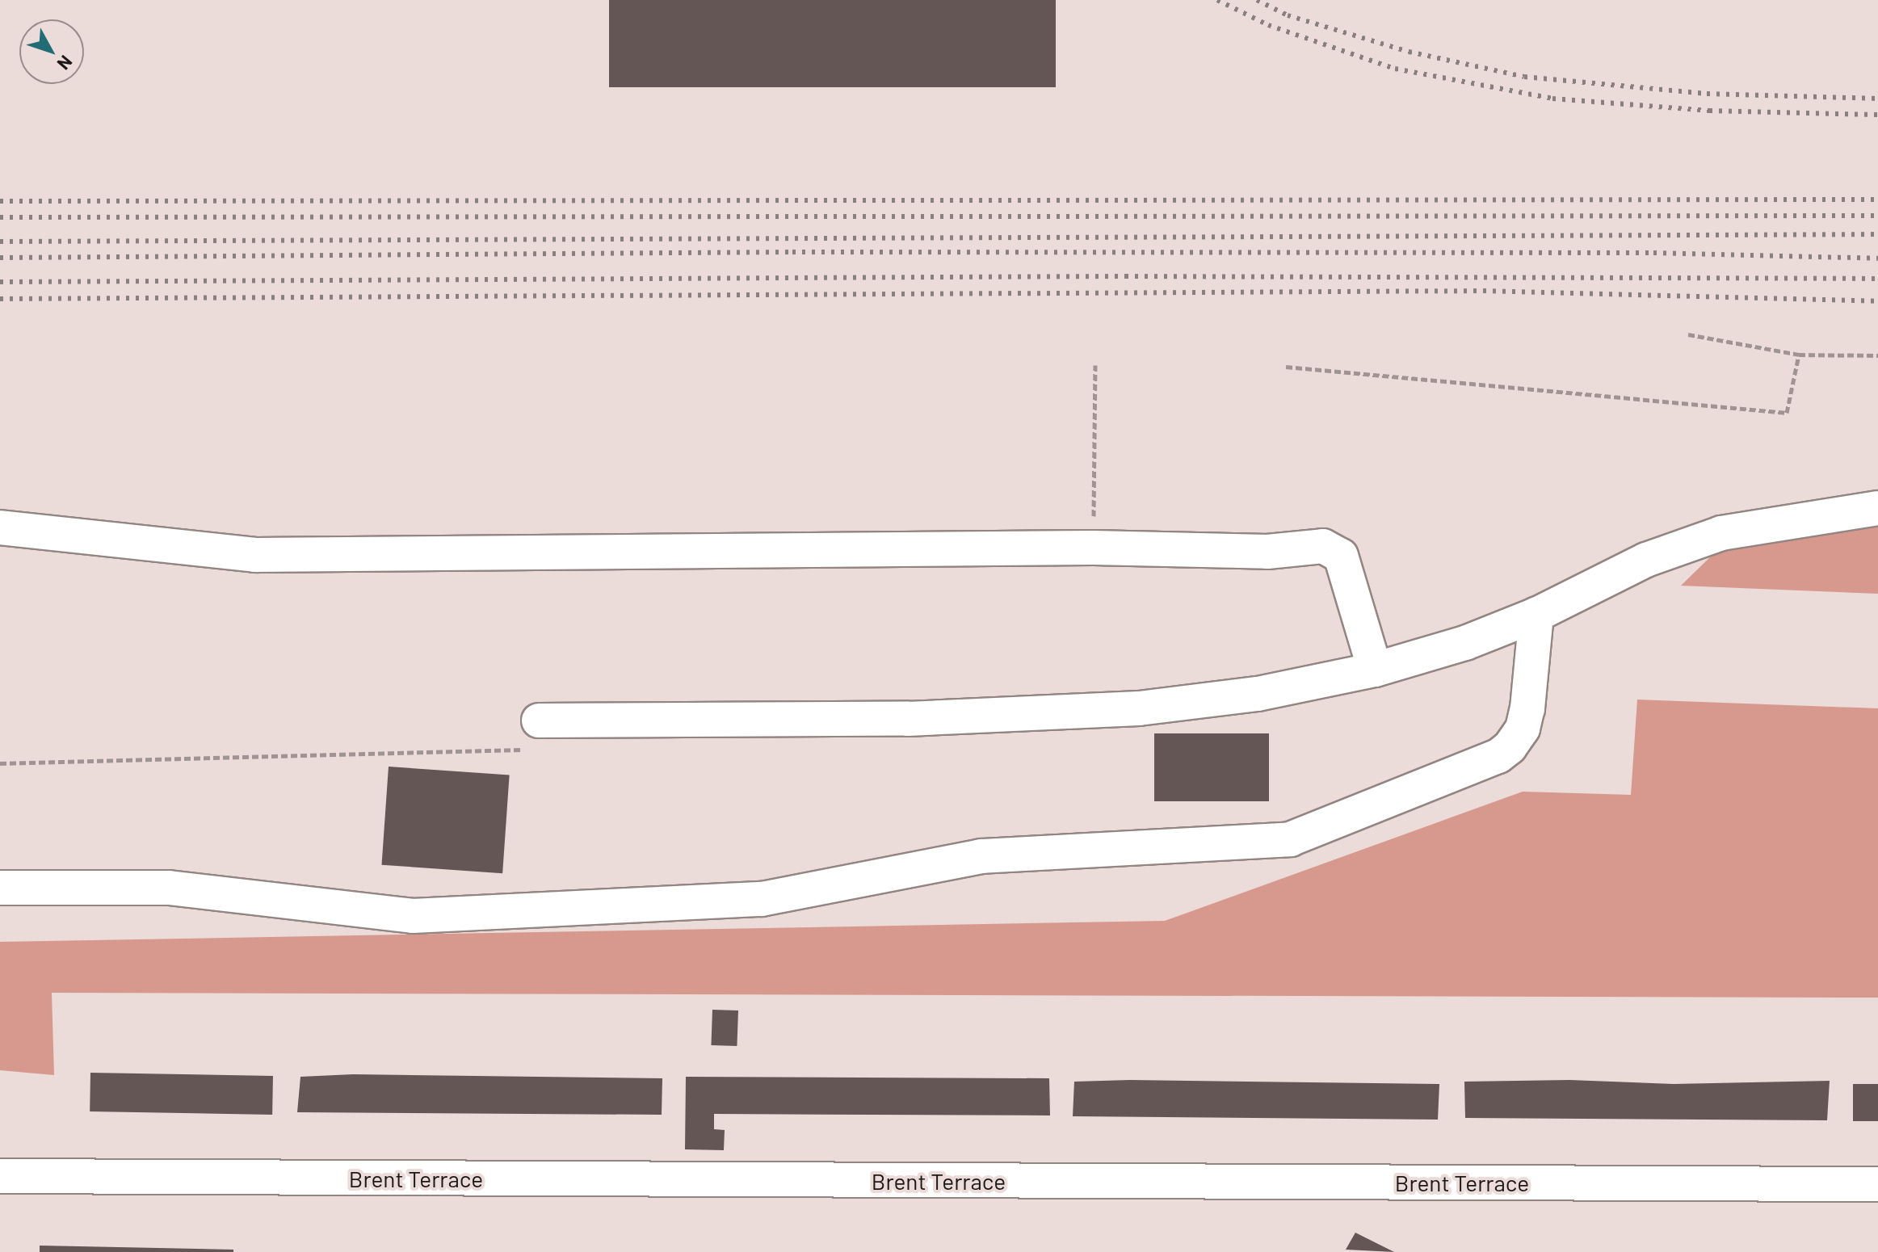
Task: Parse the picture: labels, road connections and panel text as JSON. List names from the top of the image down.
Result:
{
  "streets": {
    "street": ["Brent Terrace"]
  },
  "north": "bottom right"
}
